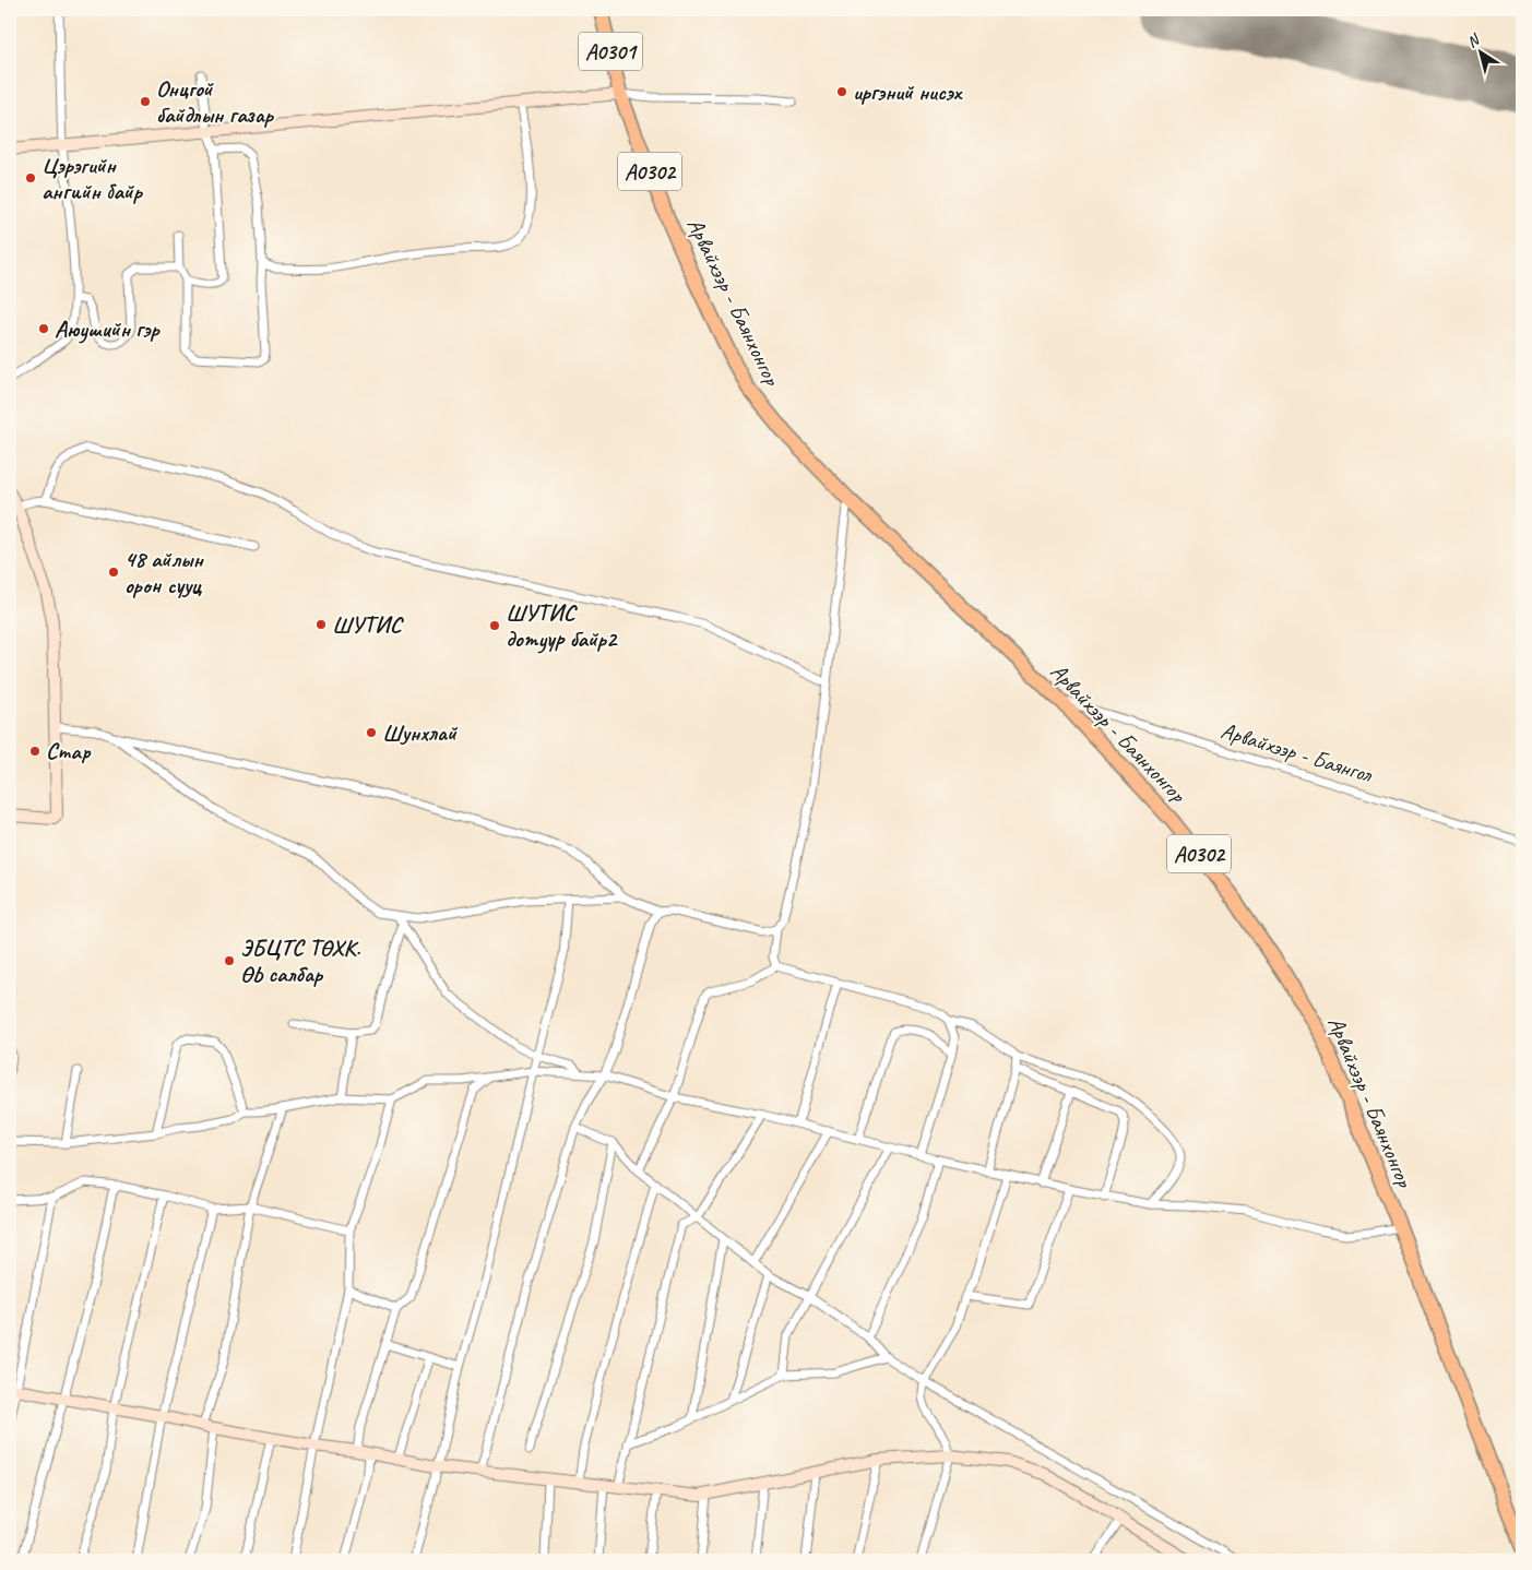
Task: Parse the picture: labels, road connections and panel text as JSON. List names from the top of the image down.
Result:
{
  "streets": {
    "highway": ["A0301", "A0302", "Арвайхээр - Баянхонгор"],
    "street": ["Арвайхээр - Баянгол"]
  },
  "crossings": [
    ["Арвайхээр - Баянхонгор", "Арвайхээр - Баянгол"]
  ],
  "places": [
    "иргэний нисэх",
    "Онцгой байдлын газар",
    "Цэрэгийн ангийн байр",
    "Аюушийн гэр",
    "48 айлын орон сууц",
    "ШУТИС",
    "ШУТИС дотуур байр2",
    "Шунхлай",
    "Стар",
    "ЭБЦТС ТӨХК. ӨЬ салбар"
  ],
  "north": "top left"
}
